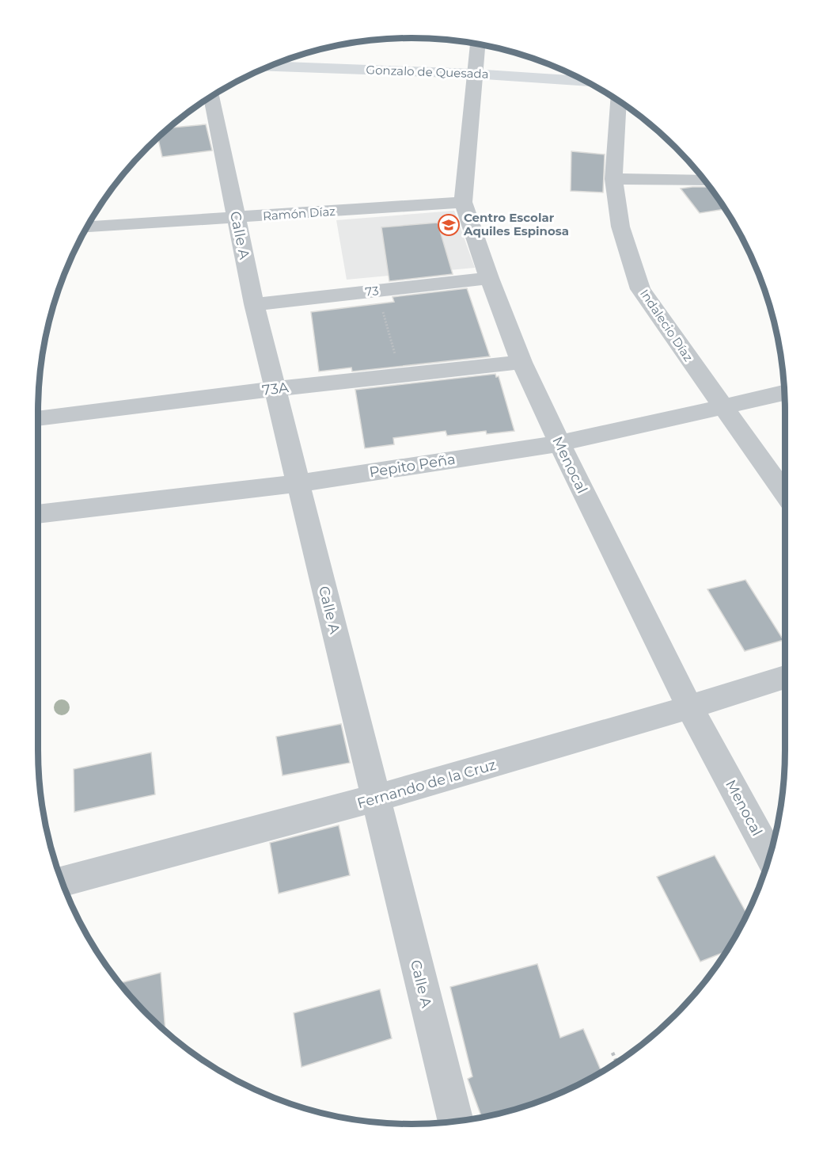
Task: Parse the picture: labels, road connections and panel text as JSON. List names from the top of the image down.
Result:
{
  "streets": {
    "main road": ["Gonzalo de Quesada"],
    "street": [
      "Ramón Díaz",
      "Calle A",
      "73",
      "Indalecio Díaz",
      "73A",
      "Menocal",
      "Pepito Peña",
      "Fernando de la Cruz"
    ]
  },
  "crossings": [
    ["Gonzalo de Quesada", "Menocal"],
    ["Ramón Díaz", "Calle A"],
    ["Ramón Díaz", "Menocal"],
    ["Calle A", "73"],
    ["Calle A", "73A"],
    ["Calle A", "Pepito Peña"],
    ["Calle A", "Fernando de la Cruz"],
    ["73", "Menocal"],
    ["Indalecio Díaz", "Pepito Peña"],
    ["73A", "Menocal"],
    ["Menocal", "Pepito Peña"],
    ["Menocal", "Fernando de la Cruz"]
  ],
  "places": {
    "school or university": ["Centro Escolar Aquiles Espinosa"]
  }
}
